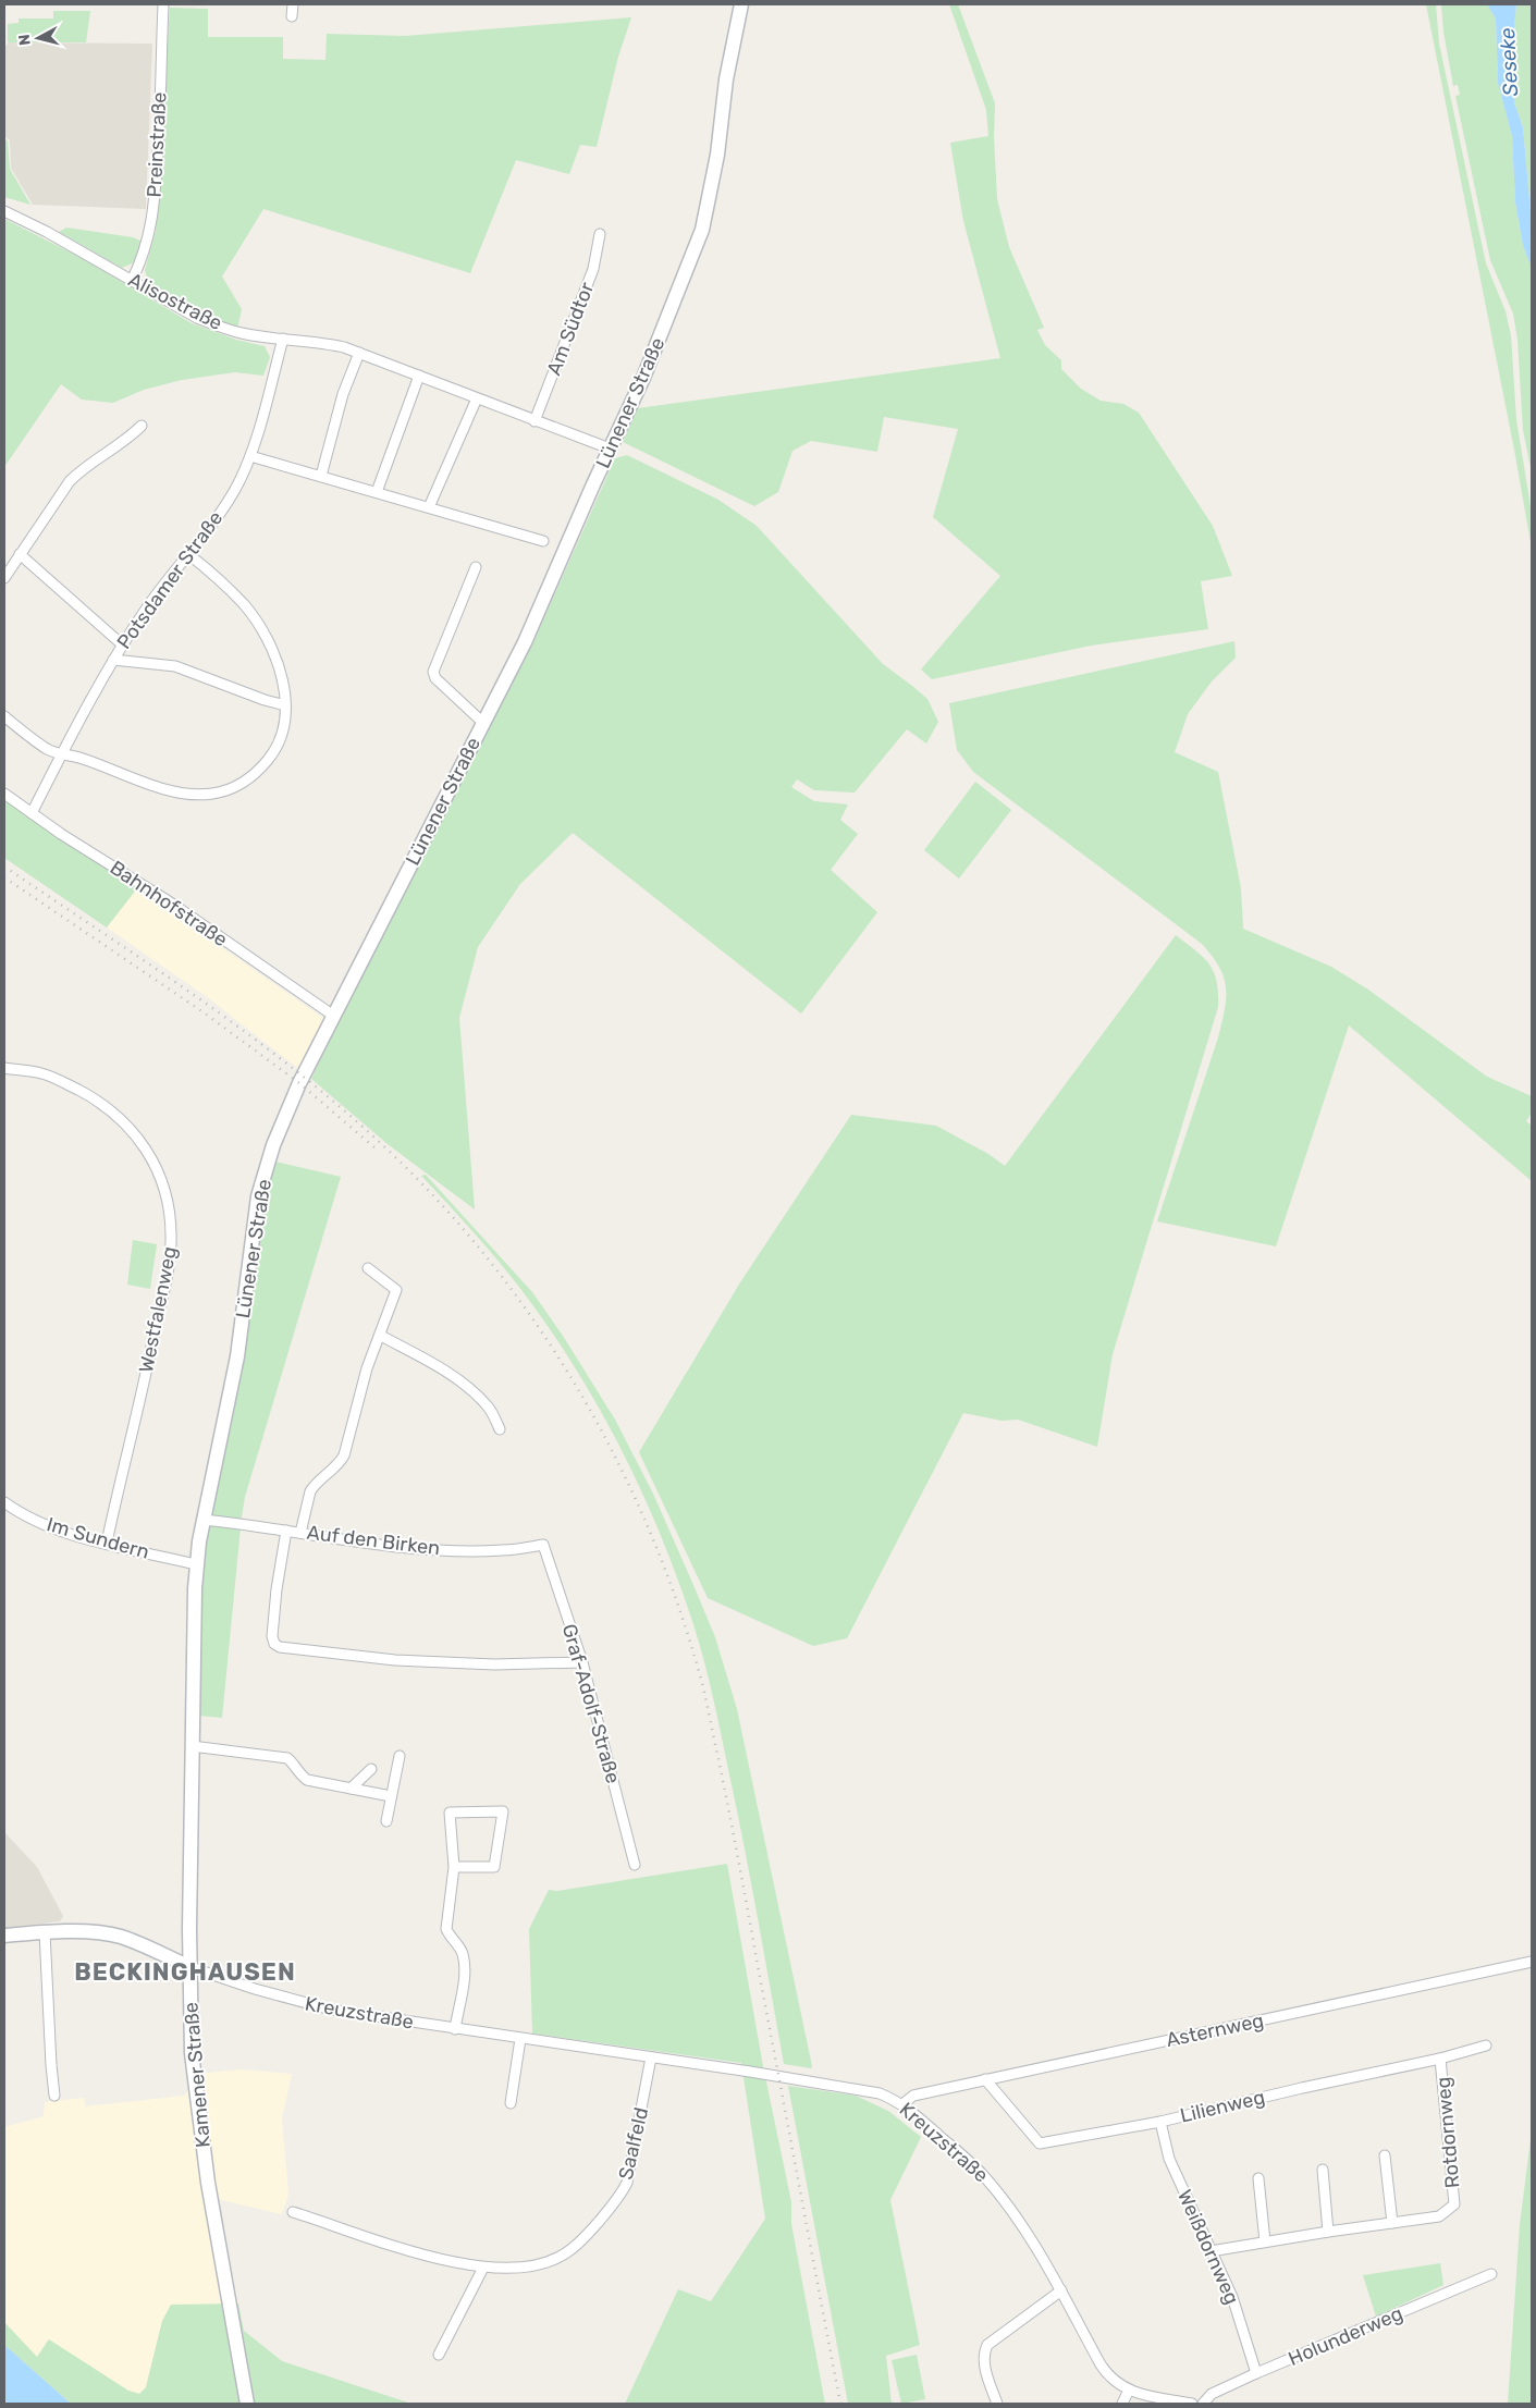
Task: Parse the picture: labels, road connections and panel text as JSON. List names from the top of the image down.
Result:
{
  "streets": {
    "main road": ["Lünener Straße", "Kreuzstraße", "Kamener Straße"],
    "street": [
      "Preinstraße",
      "Alisostraße",
      "Am Südtor",
      "Potsdamer Straße",
      "Bahnhofstraße",
      "Westfalenweg",
      "Im Sundern",
      "Auf den Birken",
      "Graf-Adolf-Straße",
      "Asternweg",
      "Lilienweg",
      "Rotdornweg",
      "Saalfeld",
      "Weißdornweg",
      "Holunderweg"
    ]
  },
  "crossings": [
    ["Preinstraße", "Alisostraße"],
    ["Alisostraße", "Am Südtor"],
    ["Alisostraße", "Lünener Straße"],
    ["Alisostraße", "Potsdamer Straße"],
    ["Lünener Straße", "Bahnhofstraße"],
    ["Lünener Straße", "Im Sundern"],
    ["Lünener Straße", "Auf den Birken"],
    ["Lünener Straße", "Kamener Straße"],
    ["Potsdamer Straße", "Bahnhofstraße"],
    ["Westfalenweg", "Im Sundern"],
    ["Auf den Birken", "Graf-Adolf-Straße"],
    ["Kreuzstraße", "Asternweg"],
    ["Kreuzstraße", "Kamener Straße"],
    ["Kreuzstraße", "Saalfeld"],
    ["Asternweg", "Lilienweg"],
    ["Lilienweg", "Rotdornweg"],
    ["Lilienweg", "Weißdornweg"],
    ["Rotdornweg", "Weißdornweg"],
    ["Weißdornweg", "Holunderweg"]
  ],
  "districts": ["BECKINGHAUSEN"],
  "water": ["Seseke"],
  "north": "left"
}
